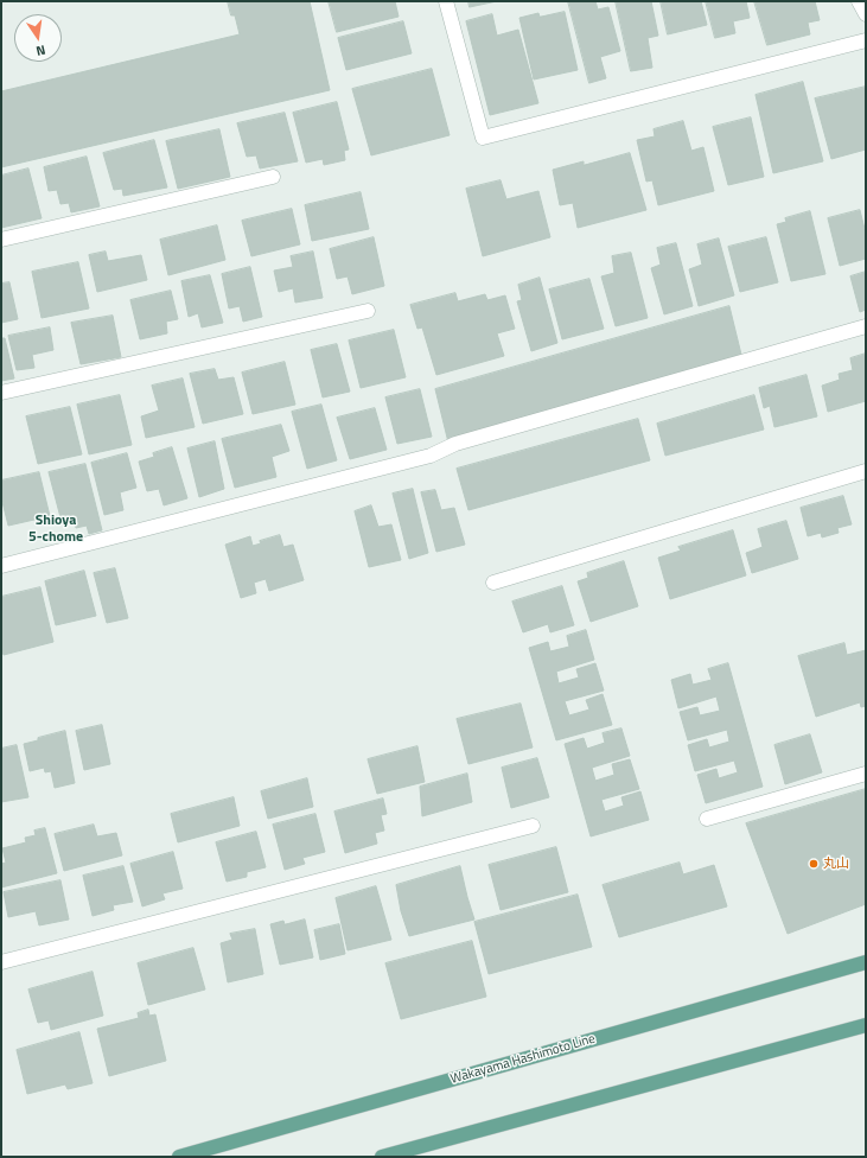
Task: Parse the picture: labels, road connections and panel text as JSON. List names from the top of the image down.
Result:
{
  "streets": {
    "main road": ["Wakayama Hashimoto Line"]
  },
  "districts": ["Shioya 5-chome"],
  "places": ["丸山"],
  "north": "bottom"
}
